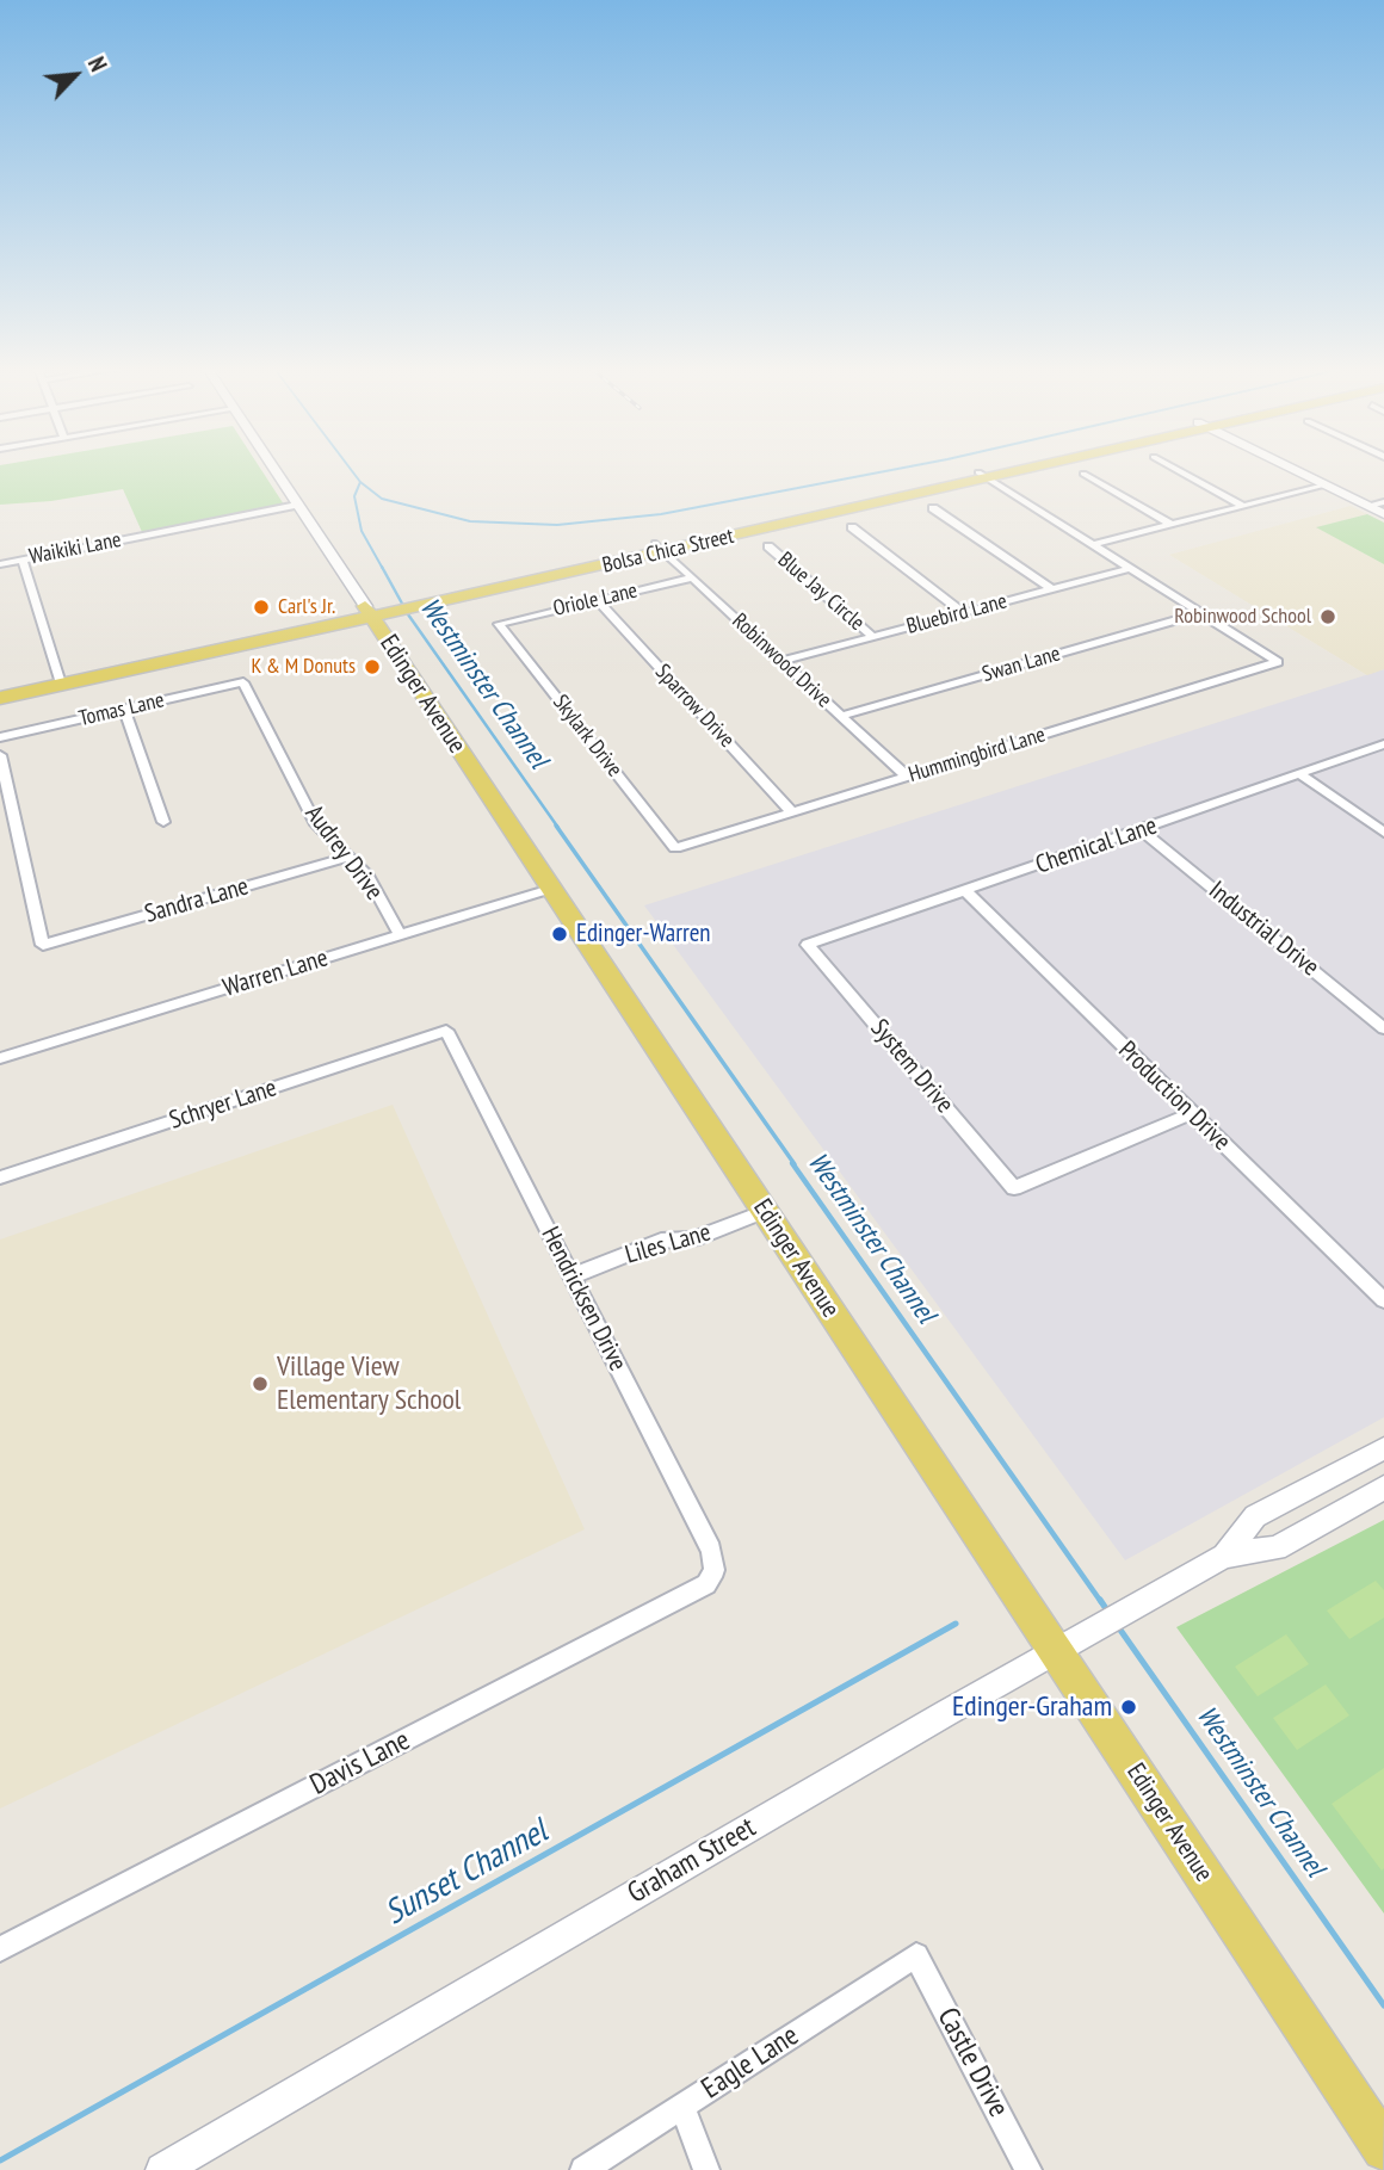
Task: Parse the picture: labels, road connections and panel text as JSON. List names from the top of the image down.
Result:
{
  "streets": {
    "main road": ["Bolsa Chica Street", "Edinger Avenue"],
    "street": [
      "Waikiki Lane",
      "Blue Jay Circle",
      "Oriole Lane",
      "Bluebird Lane",
      "Robinwood Drive",
      "Swan Lane",
      "Sparrow Drive",
      "Tomas Lane",
      "Skylark Drive",
      "Hummingbird Lane",
      "Chemical Lane",
      "Audrey Drive",
      "Sandra Lane",
      "Industrial Drive",
      "Warren Lane",
      "System Drive",
      "Production Drive",
      "Schryer Lane",
      "Liles Lane",
      "Hendricksen Drive",
      "Davis Lane",
      "Graham Street",
      "Eagle Lane",
      "Castle Drive"
    ]
  },
  "crossings": [
    ["Waikiki Lane", "Edinger Avenue"],
    ["Bolsa Chica Street", "Robinwood Drive"],
    ["Bolsa Chica Street", "Edinger Avenue"],
    ["Blue Jay Circle", "Bluebird Lane"],
    ["Oriole Lane", "Robinwood Drive"],
    ["Oriole Lane", "Sparrow Drive"],
    ["Oriole Lane", "Skylark Drive"],
    ["Bluebird Lane", "Robinwood Drive"],
    ["Robinwood Drive", "Swan Lane"],
    ["Robinwood Drive", "Hummingbird Lane"],
    ["Edinger Avenue", "Warren Lane"],
    ["Edinger Avenue", "Liles Lane"],
    ["Edinger Avenue", "Graham Street"],
    ["Sparrow Drive", "Hummingbird Lane"],
    ["Tomas Lane", "Audrey Drive"],
    ["Skylark Drive", "Hummingbird Lane"],
    ["Chemical Lane", "Industrial Drive"],
    ["Chemical Lane", "System Drive"],
    ["Chemical Lane", "Production Drive"],
    ["Audrey Drive", "Sandra Lane"],
    ["Audrey Drive", "Warren Lane"],
    ["System Drive", "Production Drive"],
    ["Schryer Lane", "Hendricksen Drive"],
    ["Liles Lane", "Hendricksen Drive"],
    ["Hendricksen Drive", "Davis Lane"],
    ["Eagle Lane", "Castle Drive"]
  ],
  "water": ["Westminster Channel", "Sunset Channel"],
  "places": [
    "Carl's Jr.",
    "Robinwood School",
    "K & M Donuts",
    "Edinger-Warren",
    "Village View Elementary School",
    "Edinger-Graham"
  ],
  "north": "top right"
}
